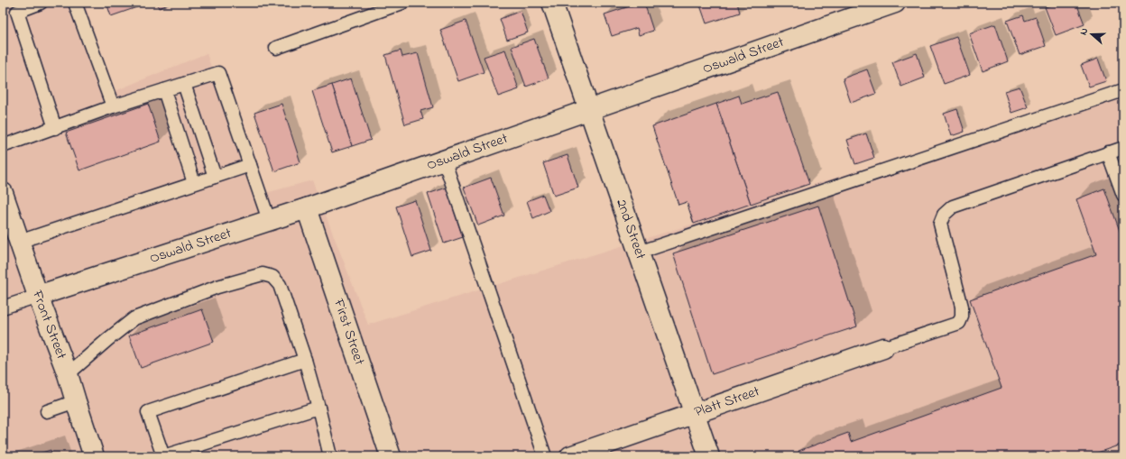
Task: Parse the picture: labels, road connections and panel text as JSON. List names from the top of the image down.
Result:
{
  "streets": {
    "street": [
      "Oswald Street",
      "2nd Street",
      "Front Street",
      "First Street",
      "Platt Street"
    ]
  },
  "crossings": [
    ["Oswald Street", "2nd Street"],
    ["Oswald Street", "Front Street"],
    ["Oswald Street", "First Street"],
    ["2nd Street", "Platt Street"]
  ],
  "north": "left"
}
